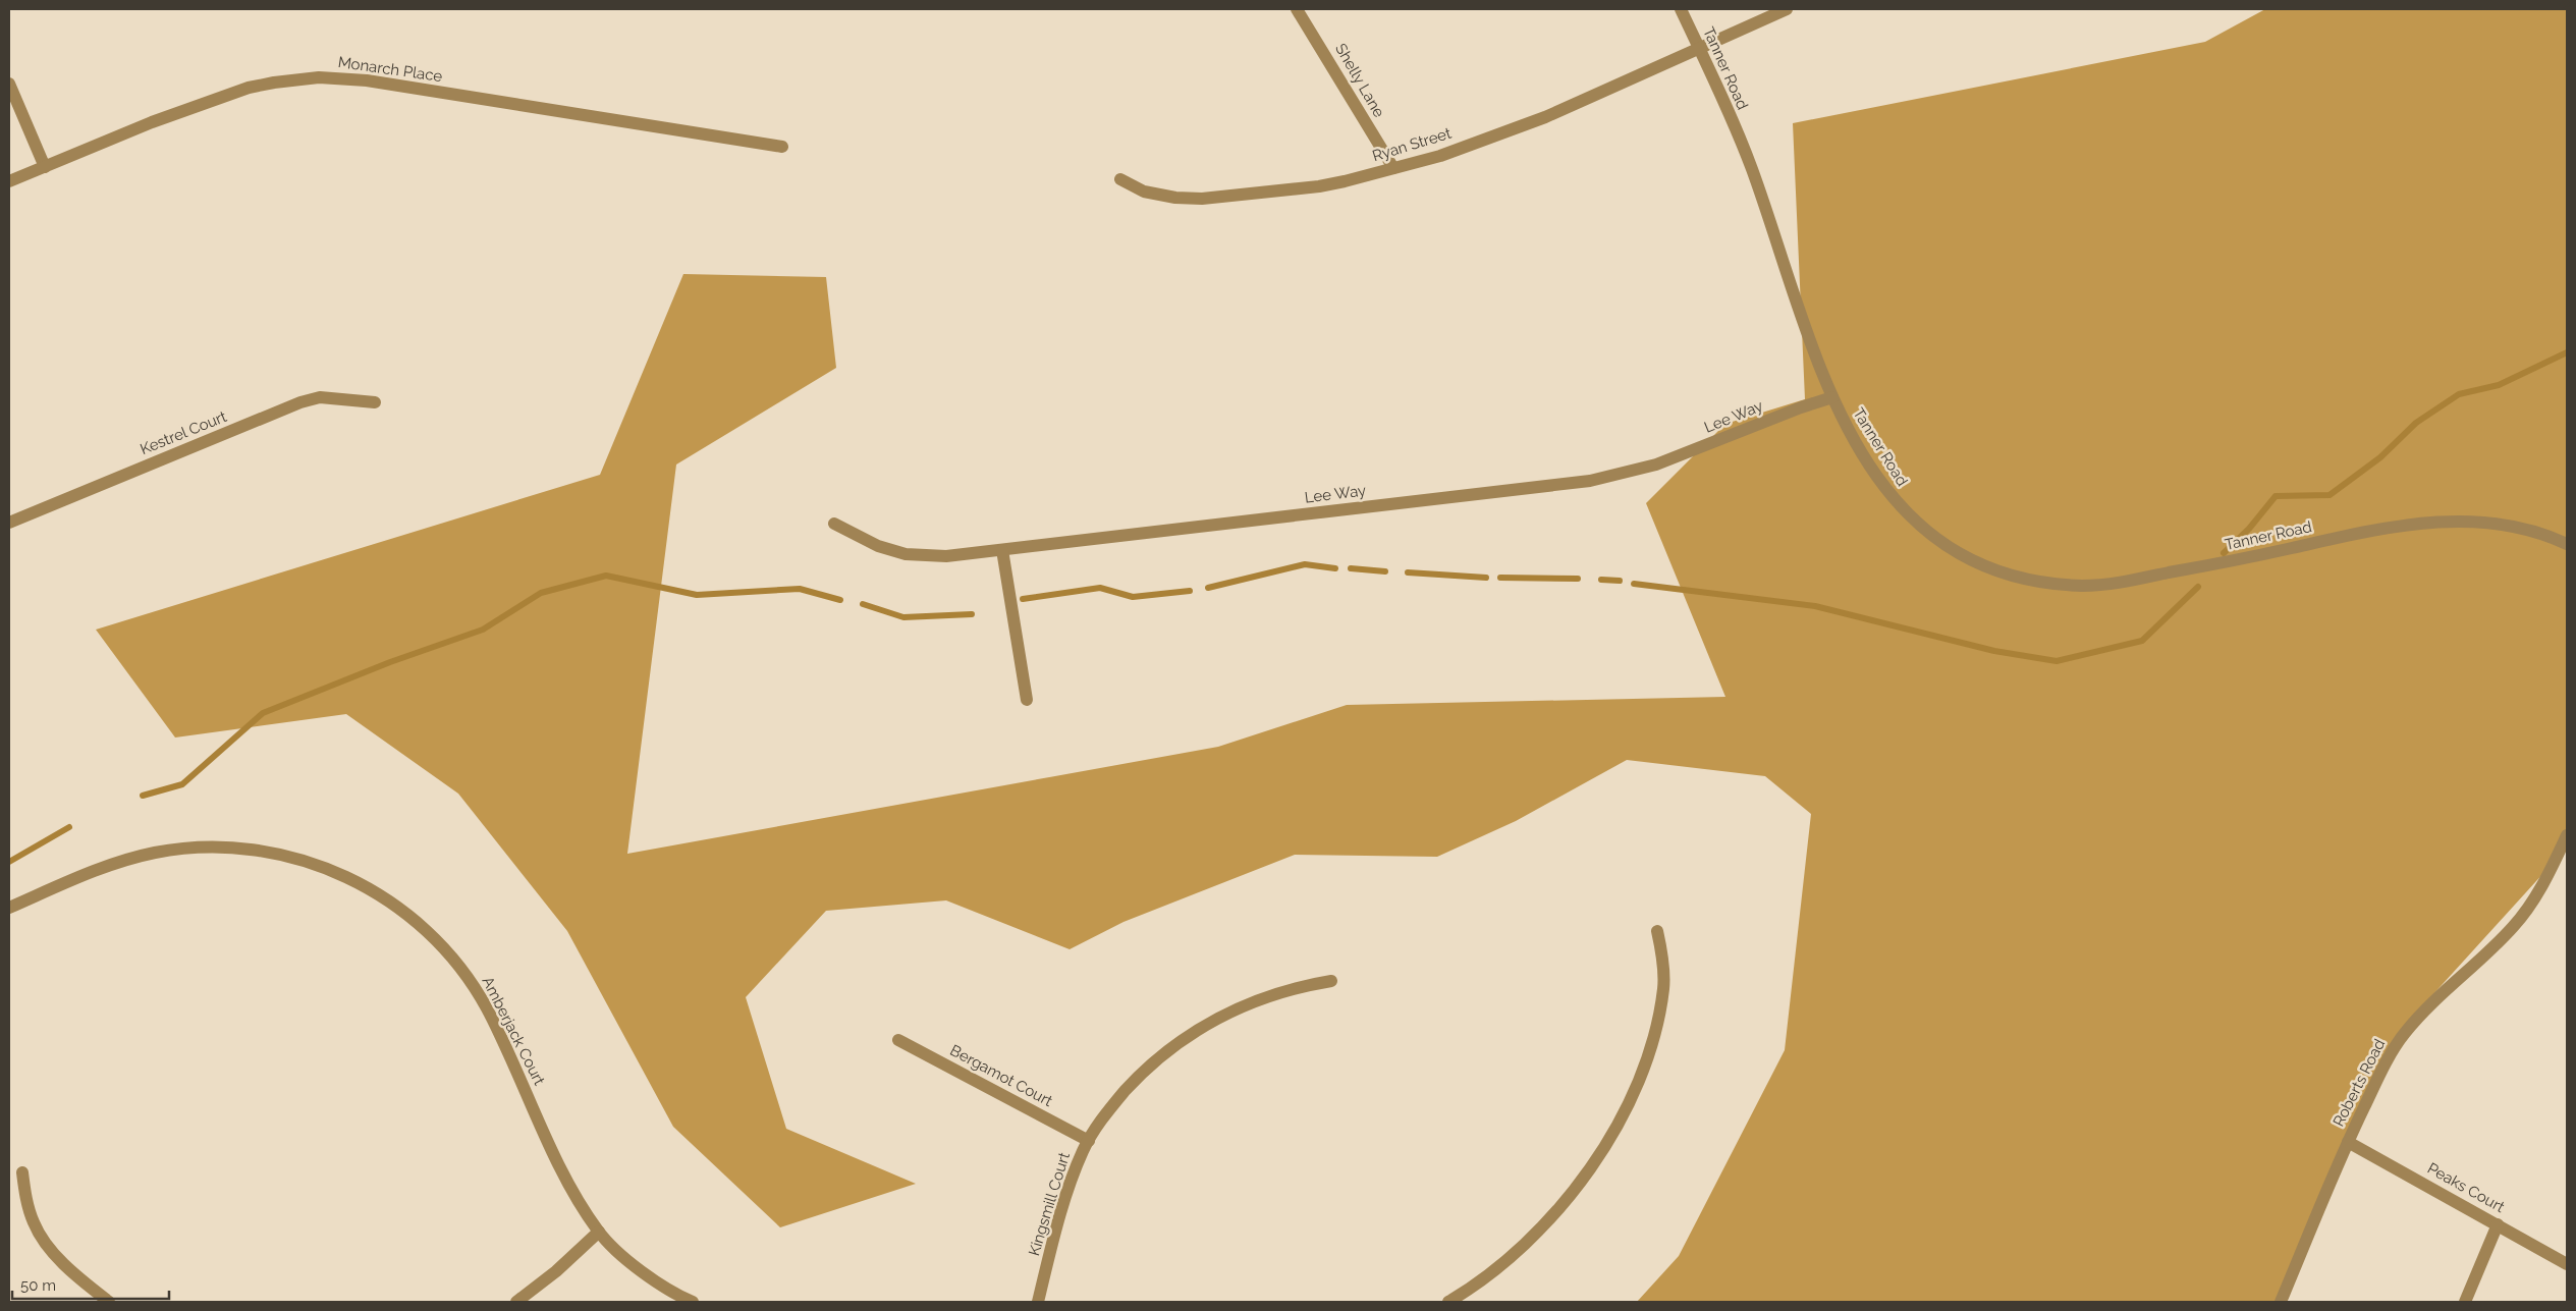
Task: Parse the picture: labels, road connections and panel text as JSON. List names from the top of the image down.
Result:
{
  "streets": {
    "street": [
      "Tanner Road",
      "Monarch Place",
      "Shelly Lane",
      "Ryan Street",
      "Lee Way",
      "Kestrel Court",
      "Amberjack Court",
      "Bergamot Court",
      "Roberts Road",
      "Peaks Court",
      "Kingsmill Court"
    ]
  },
  "crossings": [
    ["Tanner Road", "Ryan Street"],
    ["Tanner Road", "Lee Way"],
    ["Shelly Lane", "Ryan Street"],
    ["Bergamot Court", "Kingsmill Court"],
    ["Roberts Road", "Peaks Court"]
  ],
  "scale_bar": "50 m"
}
